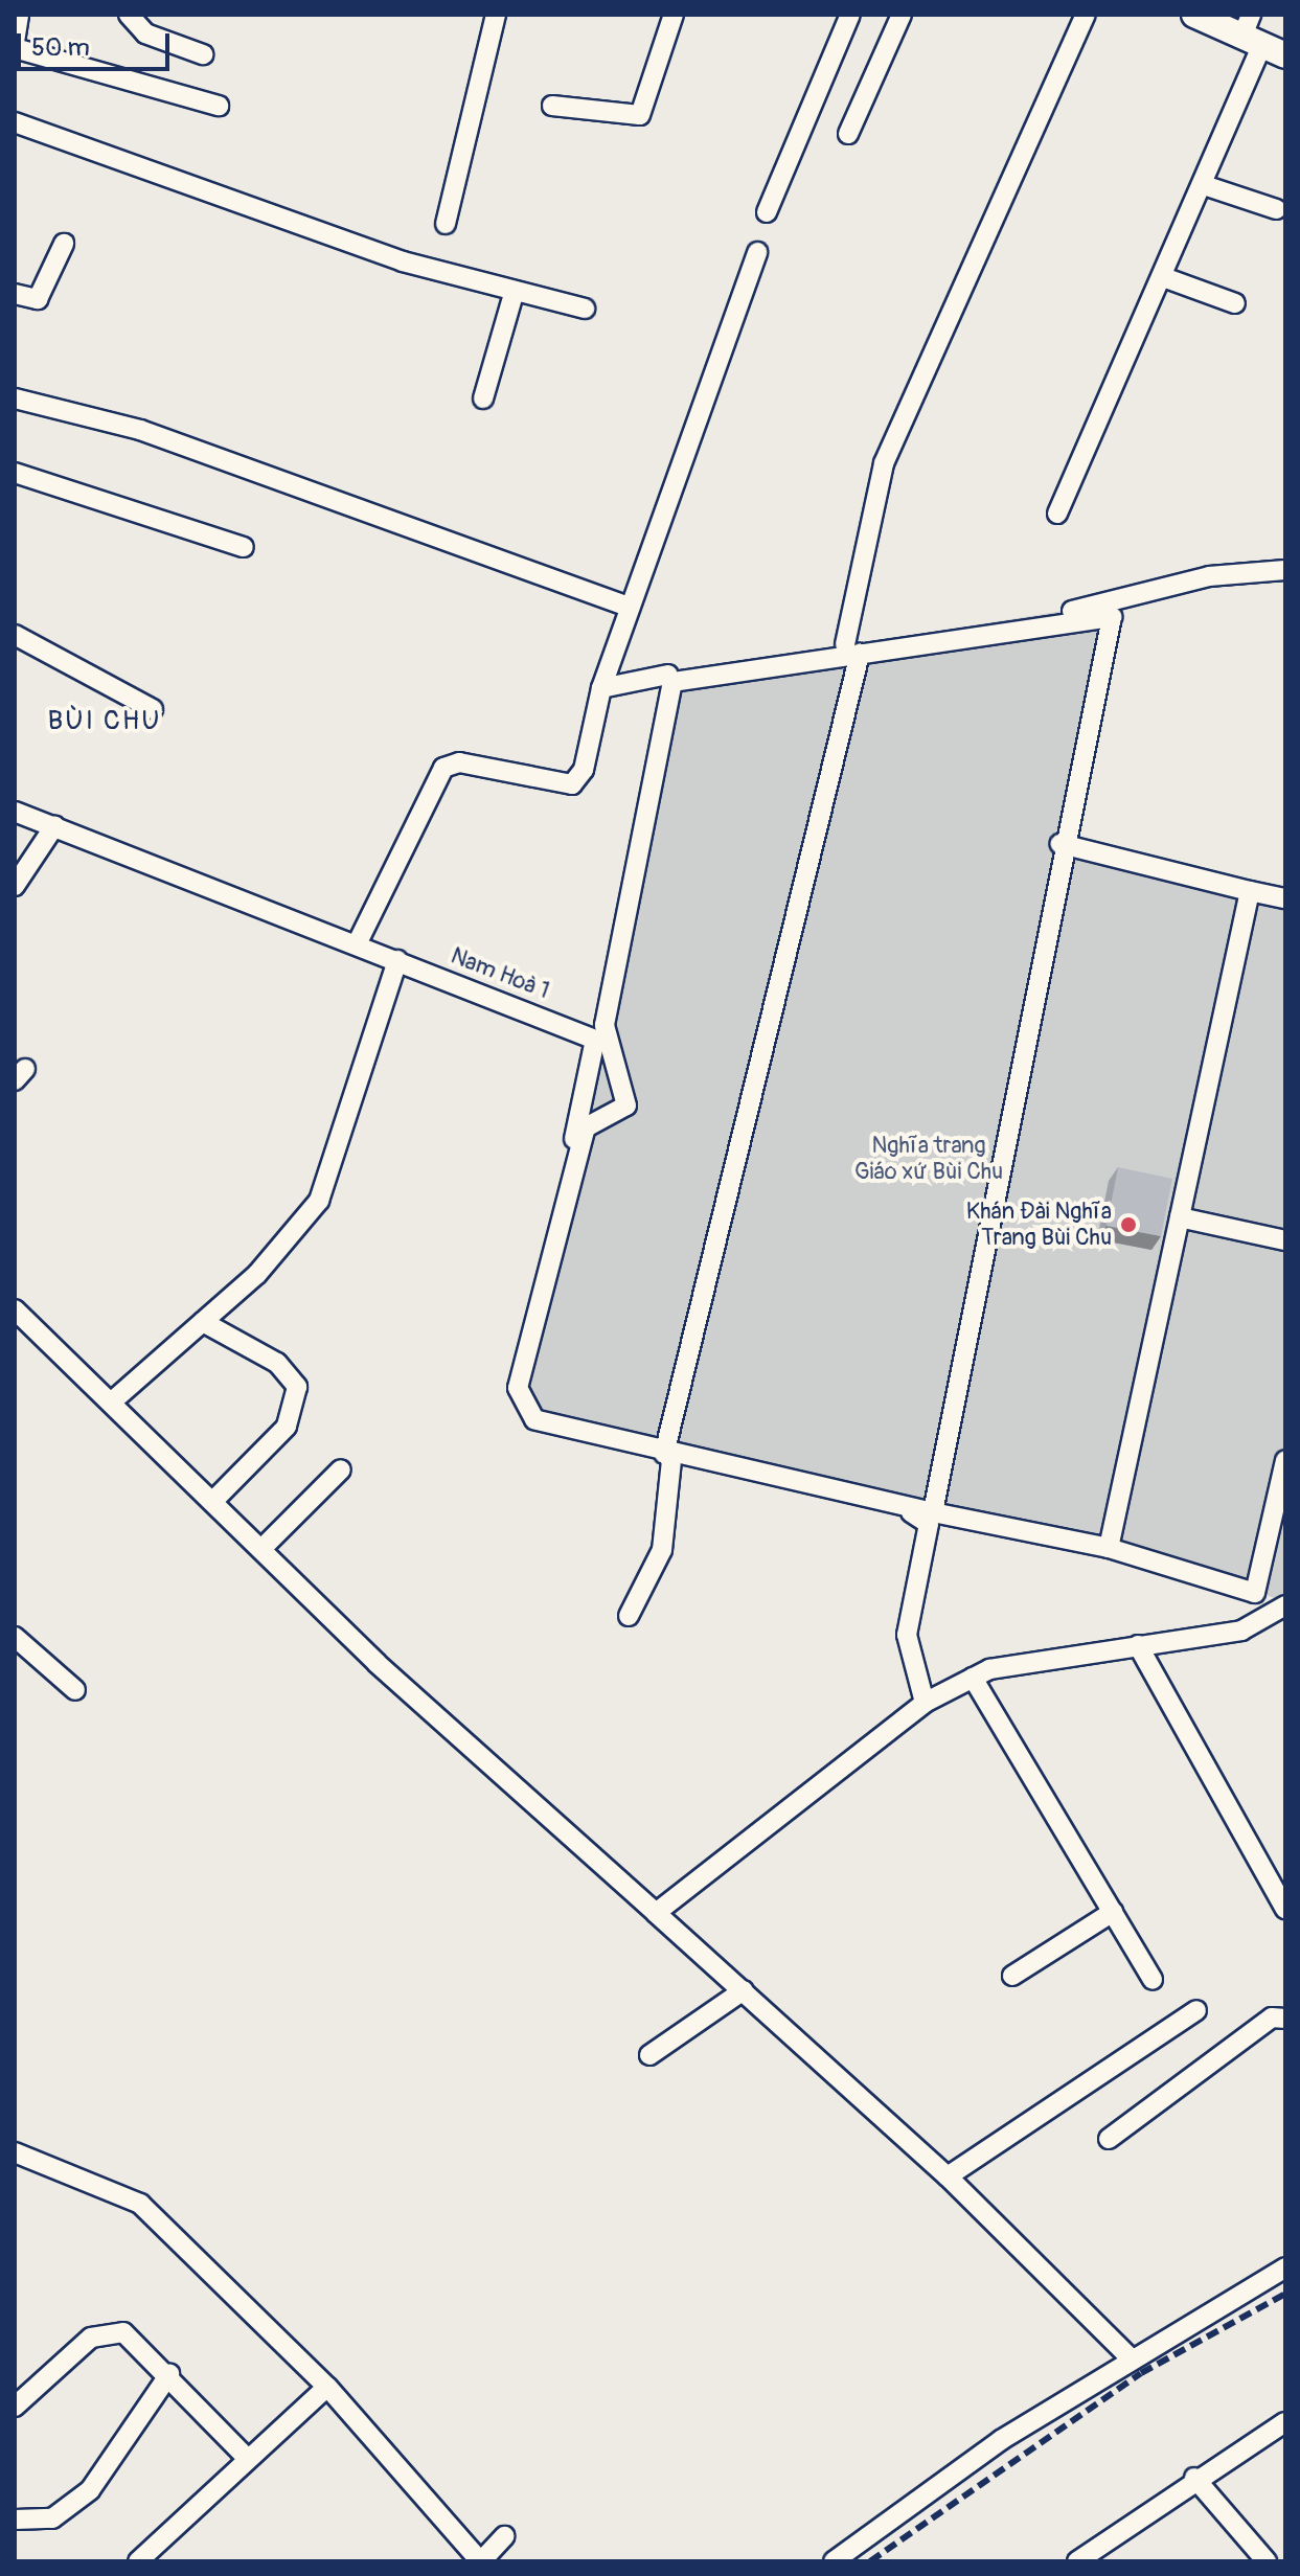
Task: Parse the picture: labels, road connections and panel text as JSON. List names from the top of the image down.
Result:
{
  "streets": {
    "street": ["Nam Hoà 1"]
  },
  "districts": ["BÙI CHU"],
  "parks": ["Nghĩa trang Giáo xứ Bùi Chu"],
  "places": ["Khán Đài Nghĩa Trang Bùi Chu"],
  "scale_bar": "50 m"
}
